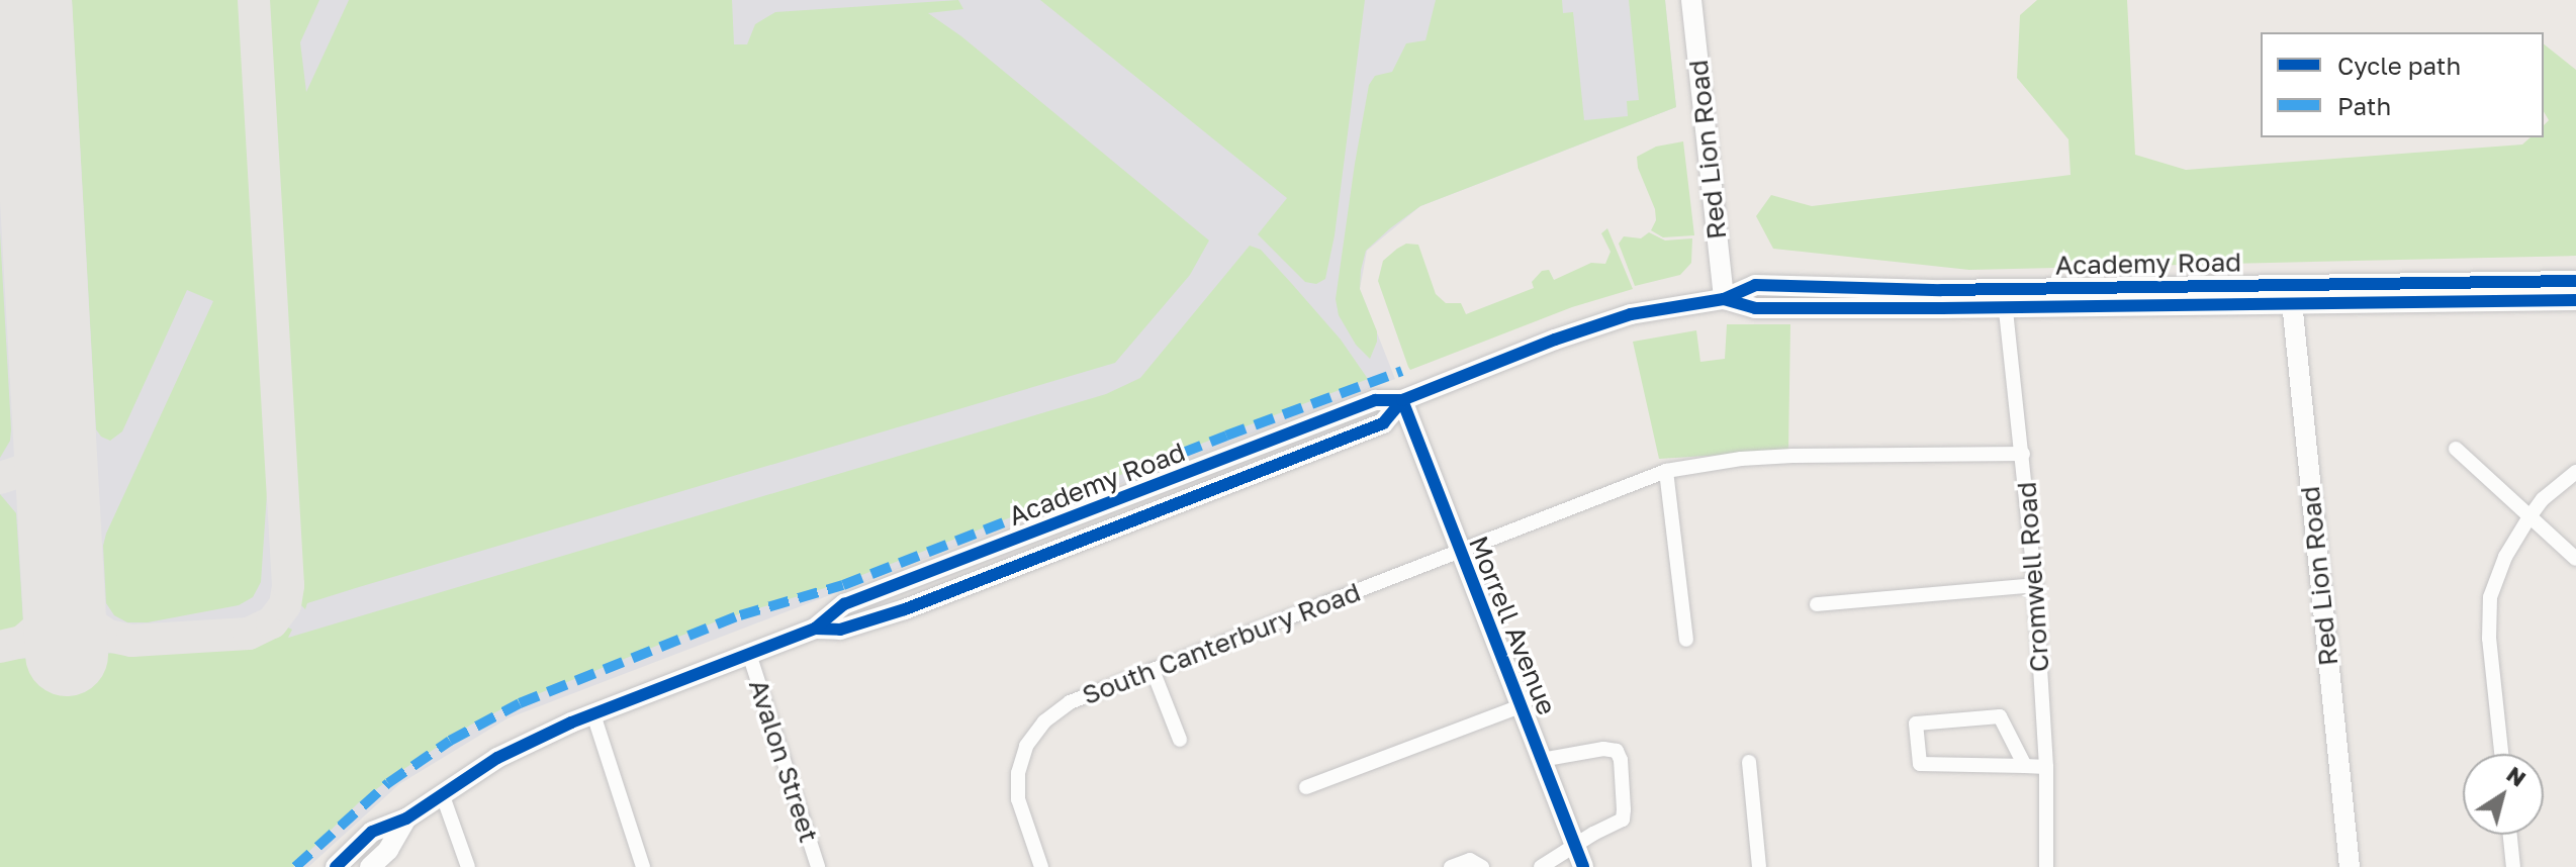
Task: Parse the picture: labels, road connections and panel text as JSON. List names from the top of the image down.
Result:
{
  "streets": {
    "main road": ["Red Lion Road", "Academy Road", "Morrell Avenue"],
    "street": ["Cromwell Road", "South Canterbury Road", "Avalon Street"]
  },
  "crossings": [
    ["Red Lion Road", "Academy Road"],
    ["Academy Road", "Cromwell Road"],
    ["Academy Road", "Morrell Avenue"],
    ["Academy Road", "Avalon Street"],
    ["Cromwell Road", "South Canterbury Road"],
    ["Morrell Avenue", "South Canterbury Road"]
  ],
  "legend": ["Cycle path", "Path"],
  "north": "top right"
}
